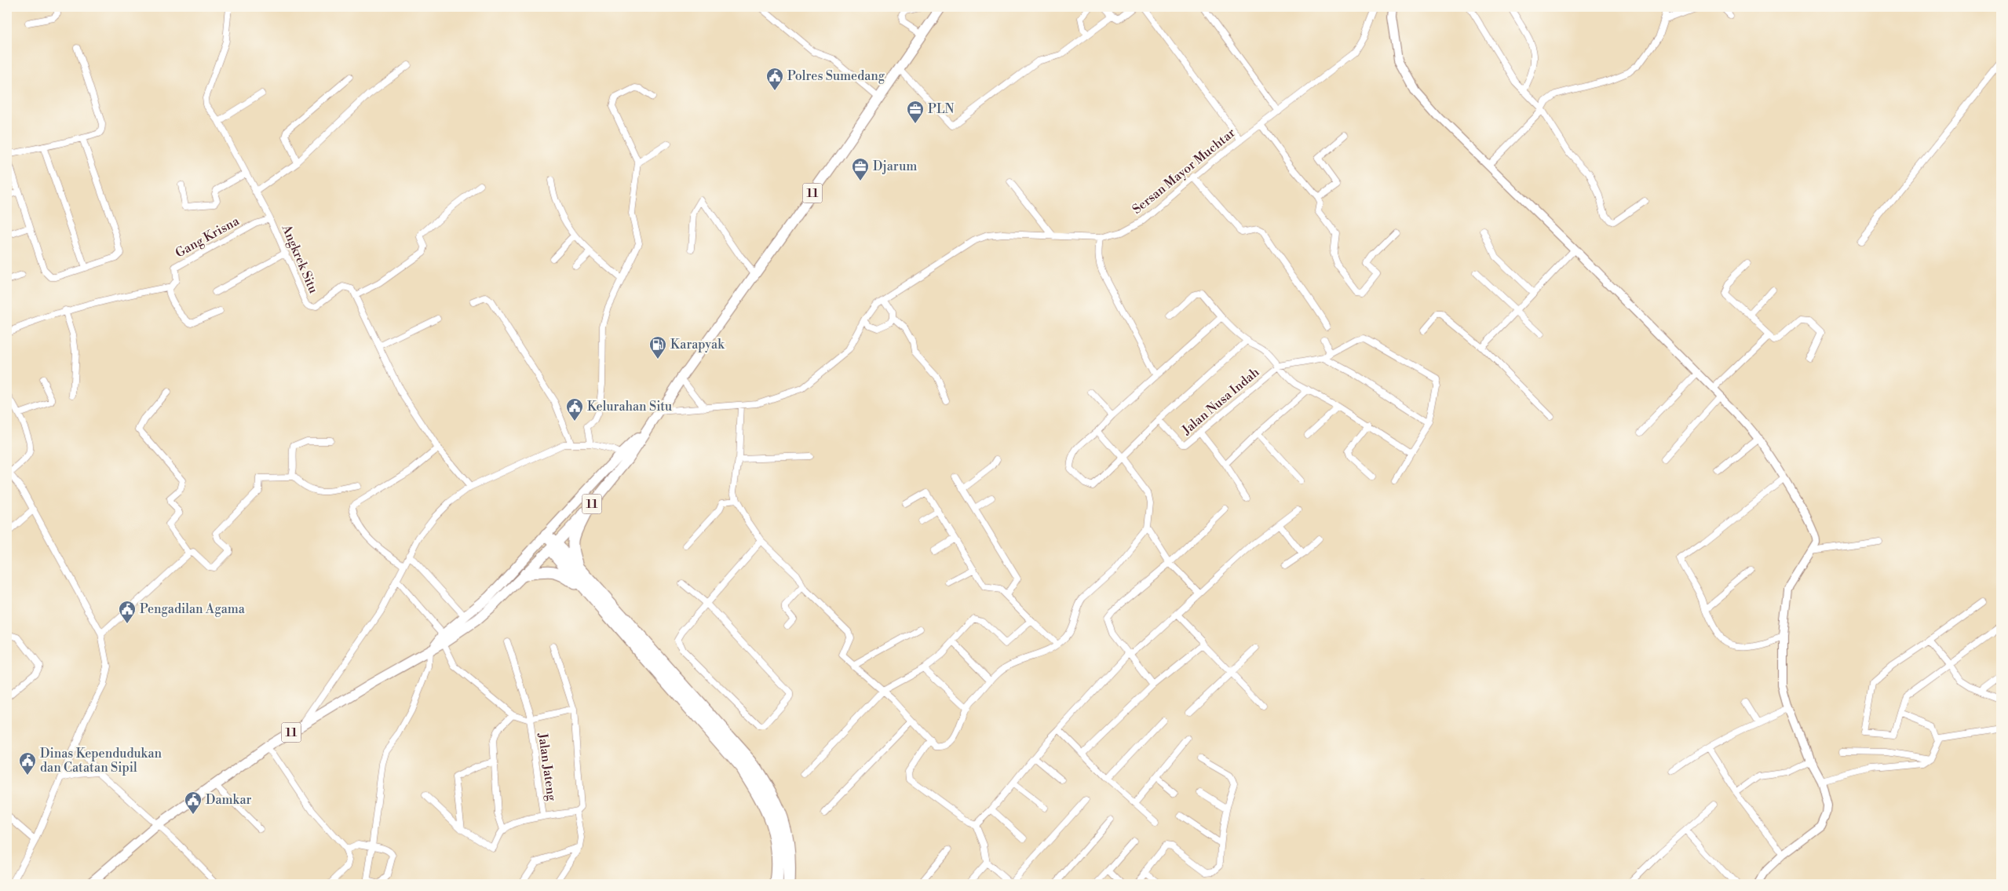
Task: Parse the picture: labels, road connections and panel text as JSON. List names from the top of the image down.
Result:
{
  "streets": {
    "highway": ["11"],
    "street": [
      "Sersan Mayor Muchtar",
      "Gang Krisna",
      "Angkrek Situ",
      "Jalan Nusa Indah",
      "Jalan Jateng"
    ]
  },
  "crossings": [
    ["Sersan Mayor Muchtar", "11"],
    ["Gang Krisna", "Angkrek Situ"]
  ],
  "places": {
    "public building": [
      "Polres Sumedang",
      "Kelurahan Situ",
      "Pengadilan Agama",
      "Dinas Kependudukan dan Catatan Sipil",
      "Damkar"
    ],
    "office": ["PLN", "Djarum"],
    "fuel station": ["Karapyak"]
  }
}
